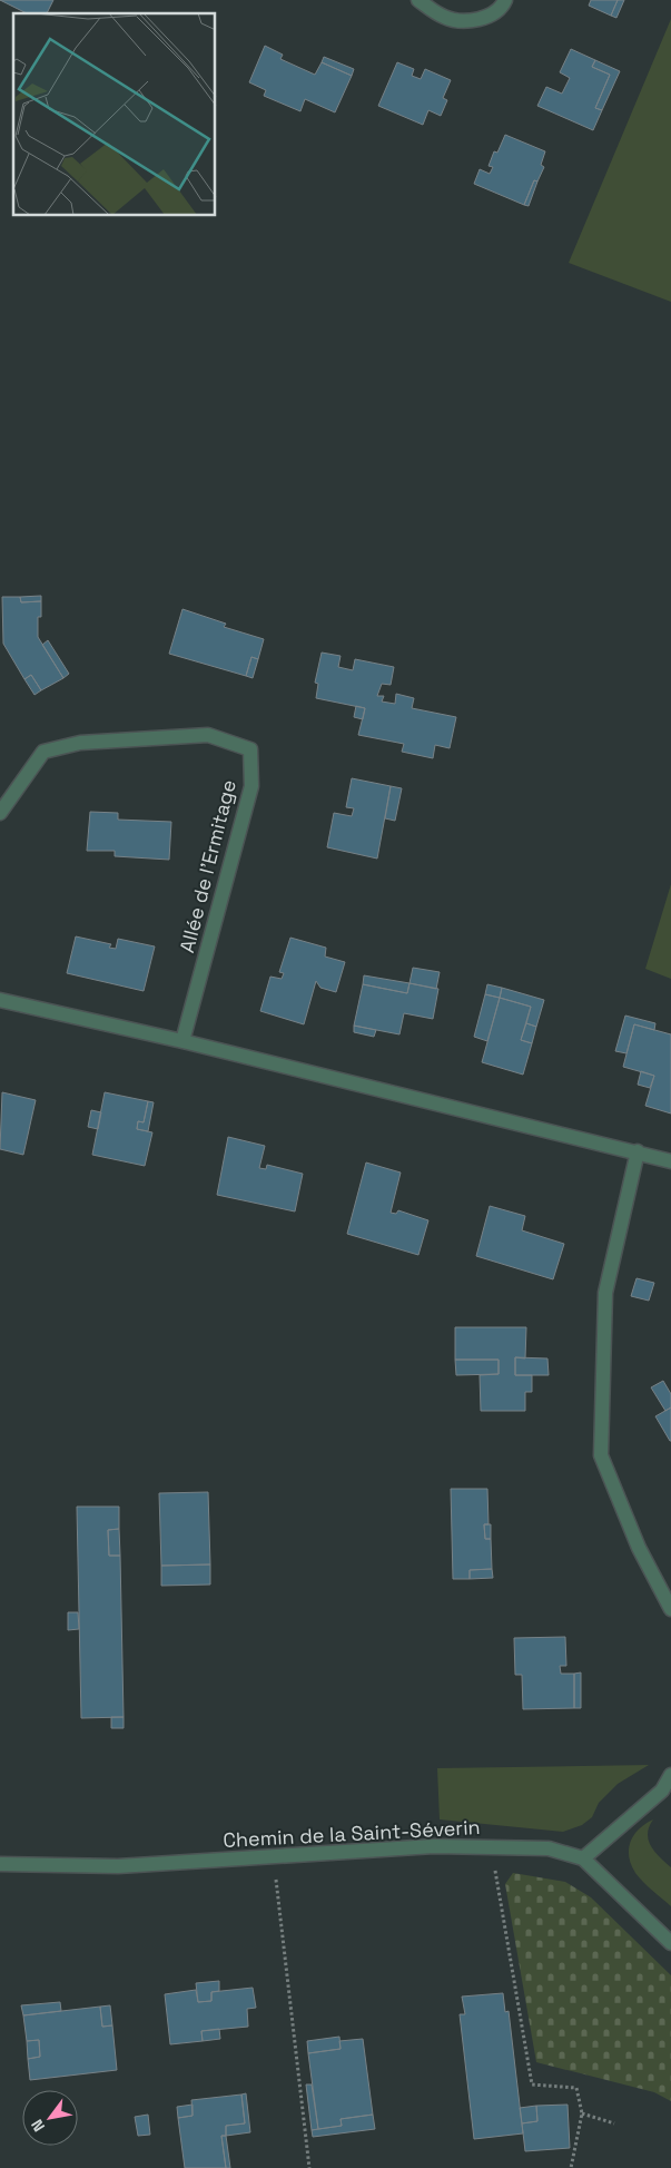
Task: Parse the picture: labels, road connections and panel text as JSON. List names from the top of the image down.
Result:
{
  "streets": {
    "street": ["Allée de l'Ermitage", "Chemin de la Saint-Séverin"]
  },
  "north": "bottom left"
}
